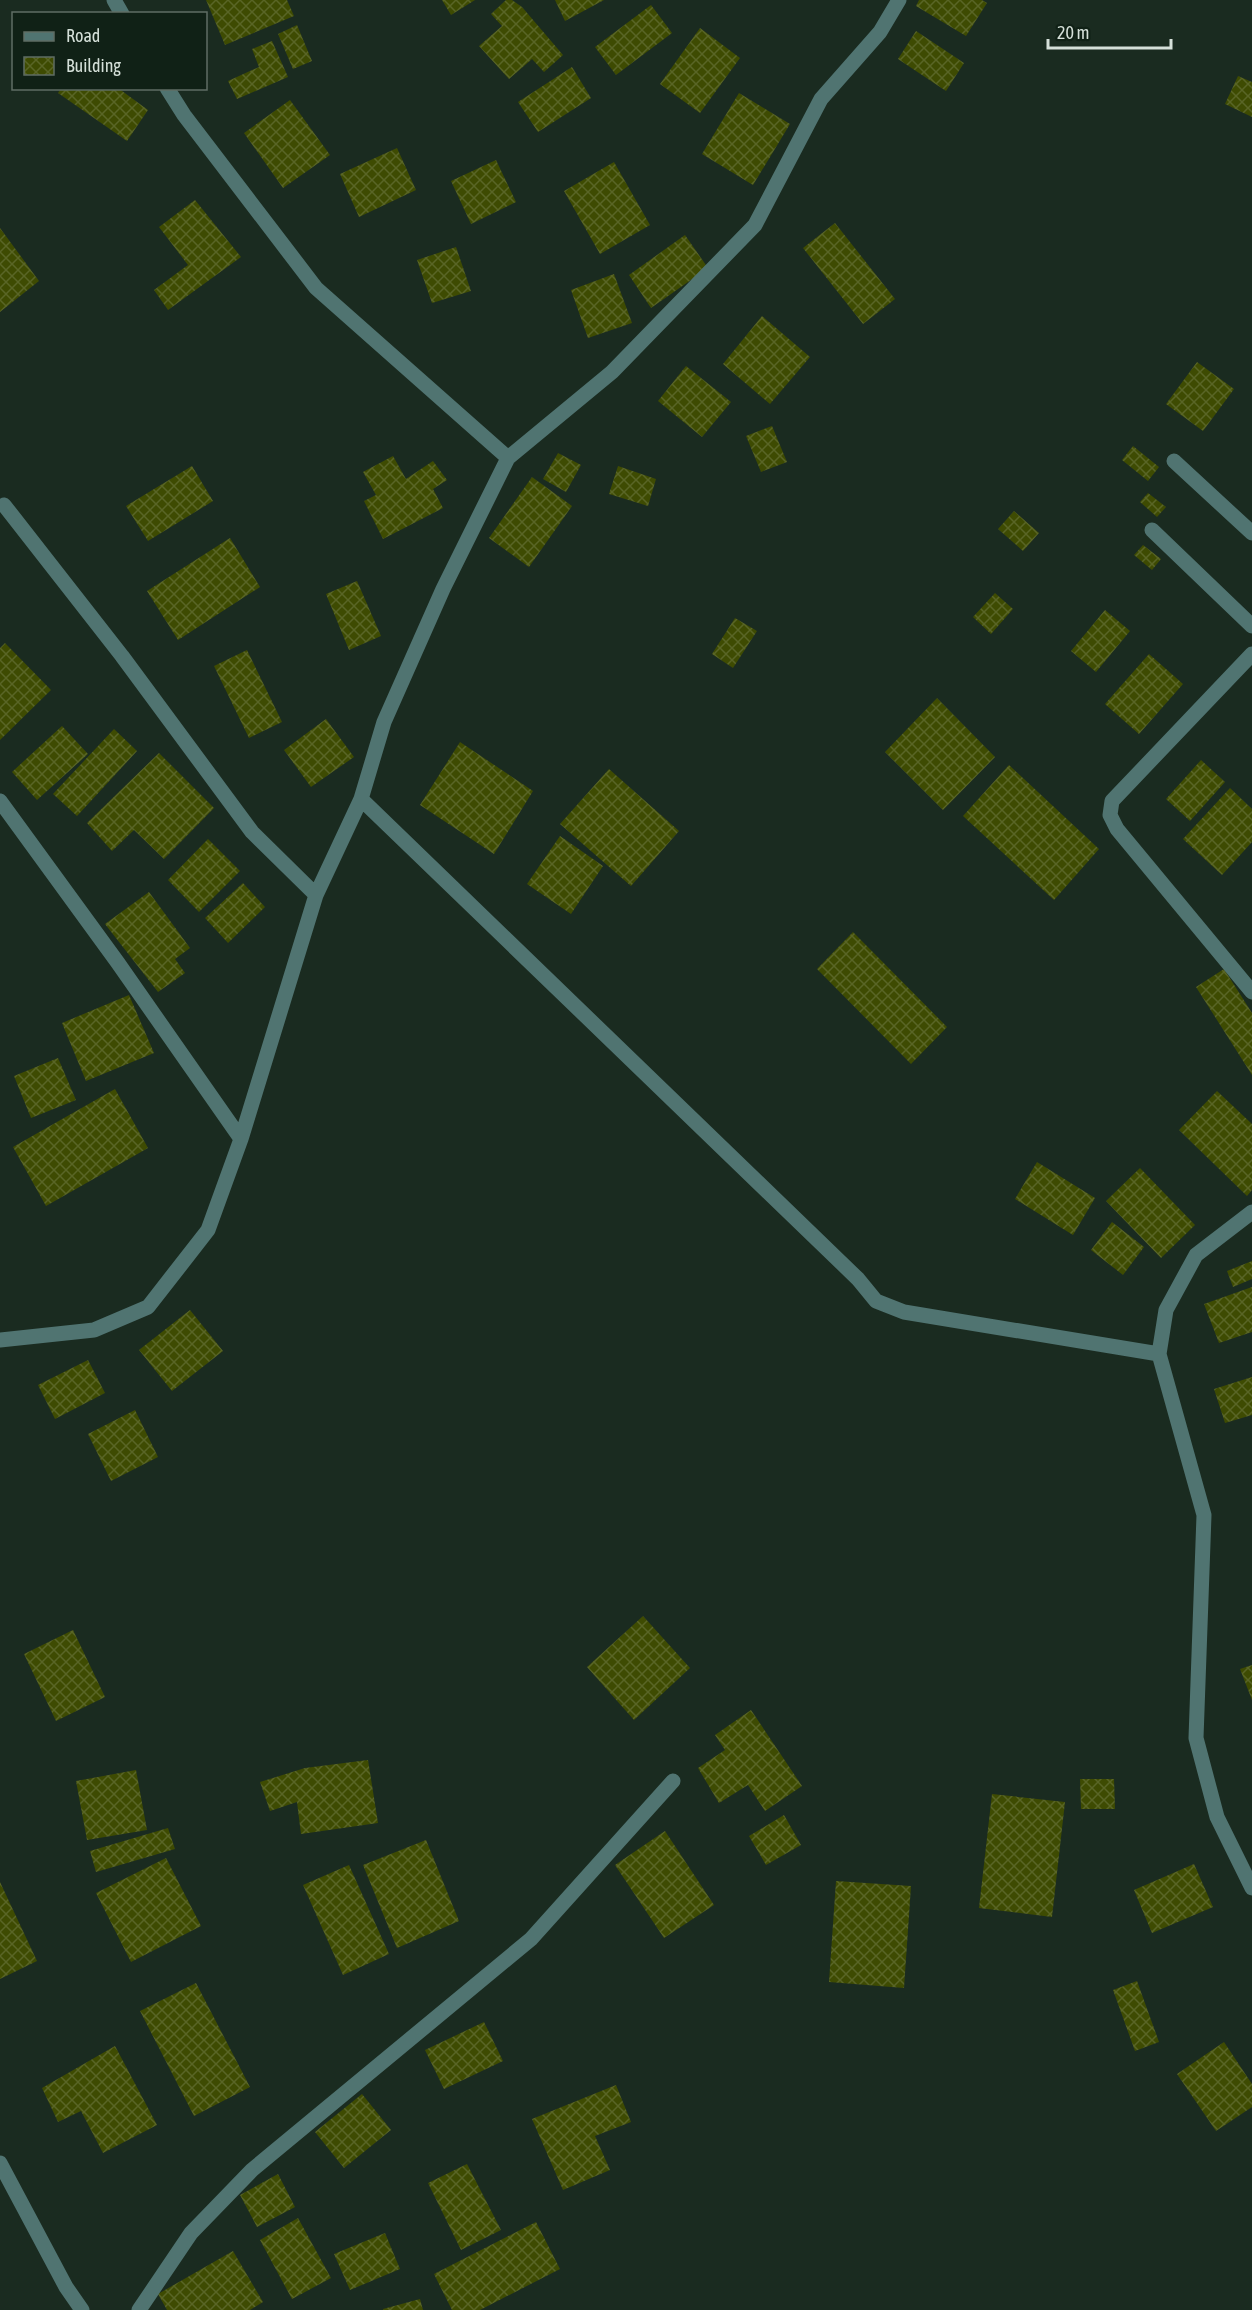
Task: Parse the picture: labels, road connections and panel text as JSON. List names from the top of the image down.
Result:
{
  "legend": ["Road", "Building"],
  "scale_bar": "20 m"
}
